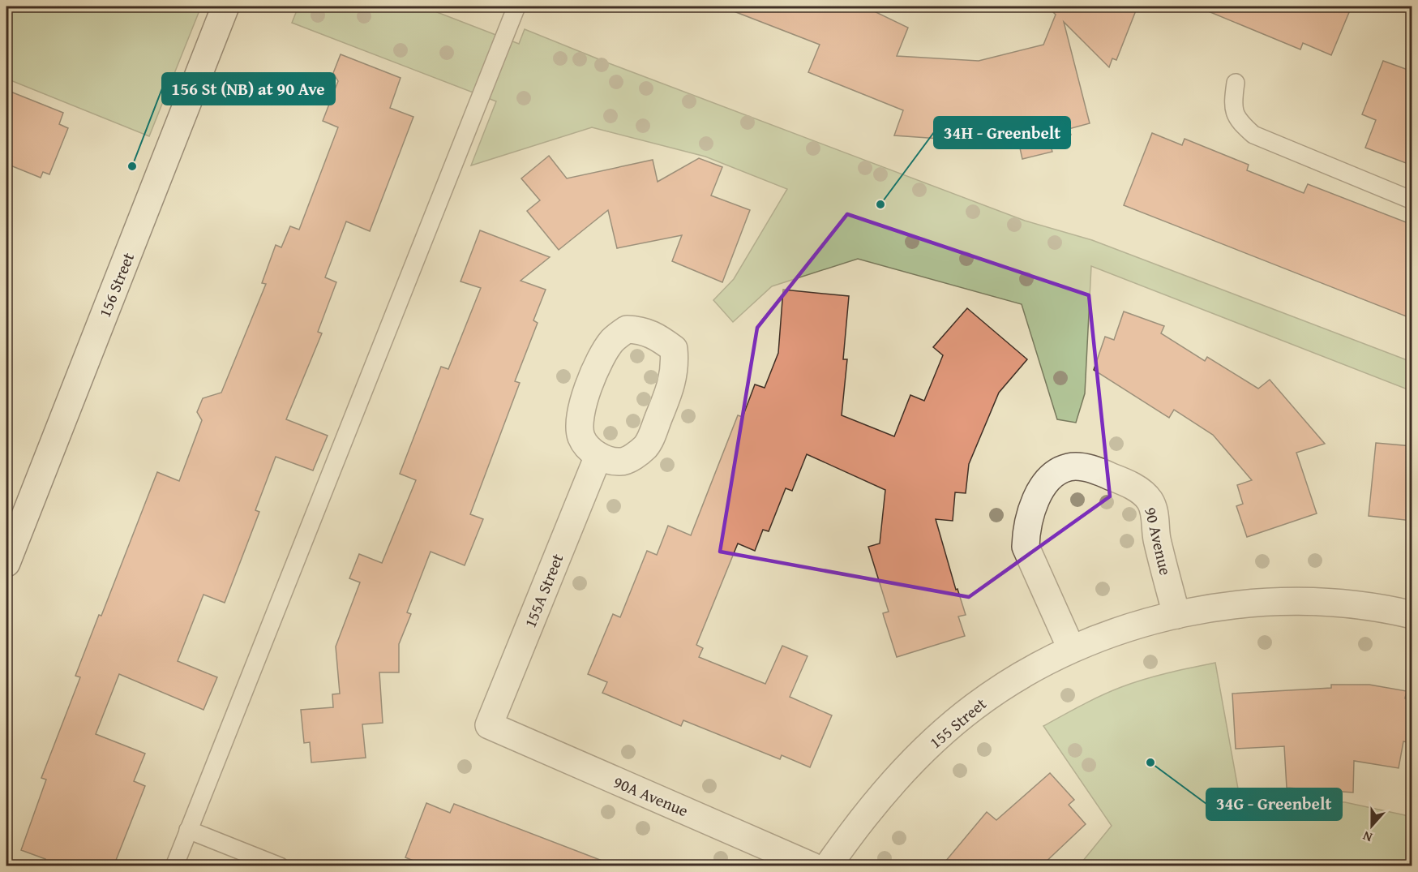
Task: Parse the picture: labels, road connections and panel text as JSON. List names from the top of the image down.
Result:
{
  "streets": {
    "street": [
      "156 Street",
      "90 Avenue",
      "155A Street",
      "155 Street",
      "90A Avenue"
    ]
  },
  "crossings": [
    ["90 Avenue", "155 Street"],
    ["155A Street", "90A Avenue"]
  ],
  "places": ["156 St (NB) at 90 Ave", "34H - Greenbelt", "34G - Greenbelt"],
  "north": "bottom"
}
